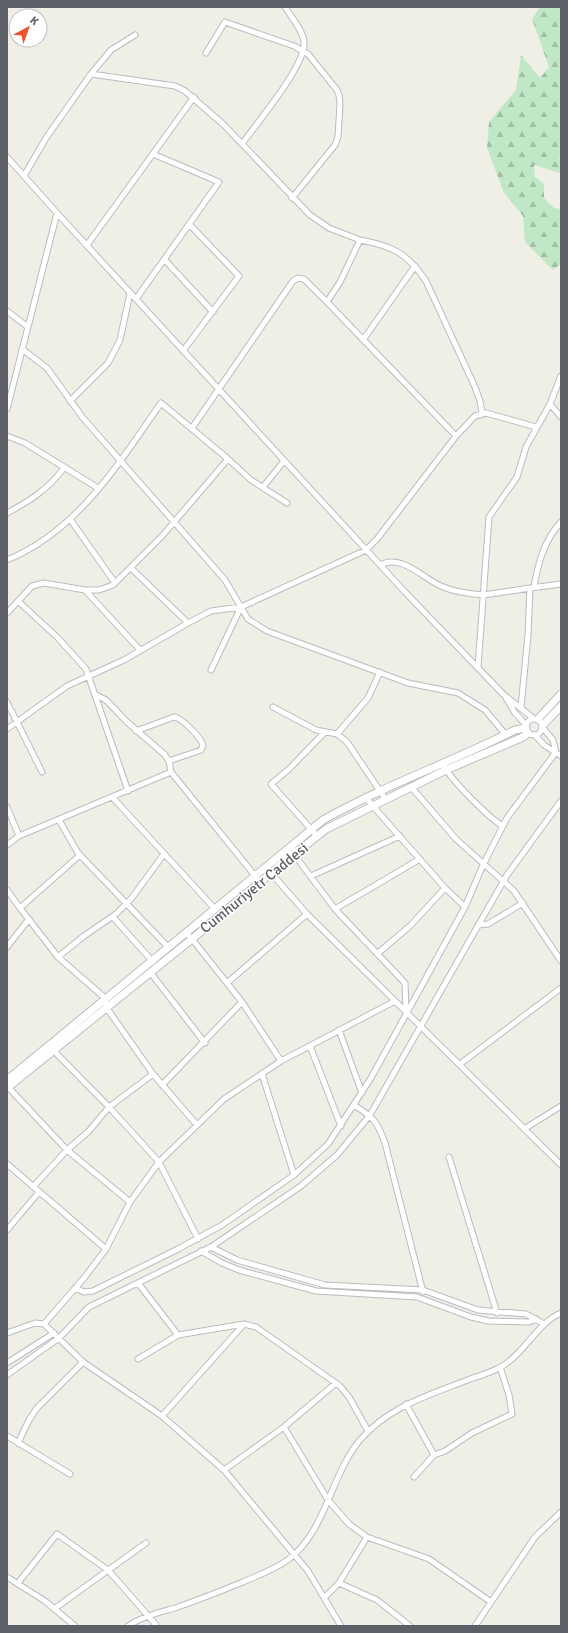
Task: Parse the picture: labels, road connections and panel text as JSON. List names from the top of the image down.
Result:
{
  "streets": {
    "main road": ["Cumhuriyetr Caddesi"]
  },
  "north": "top right"
}
